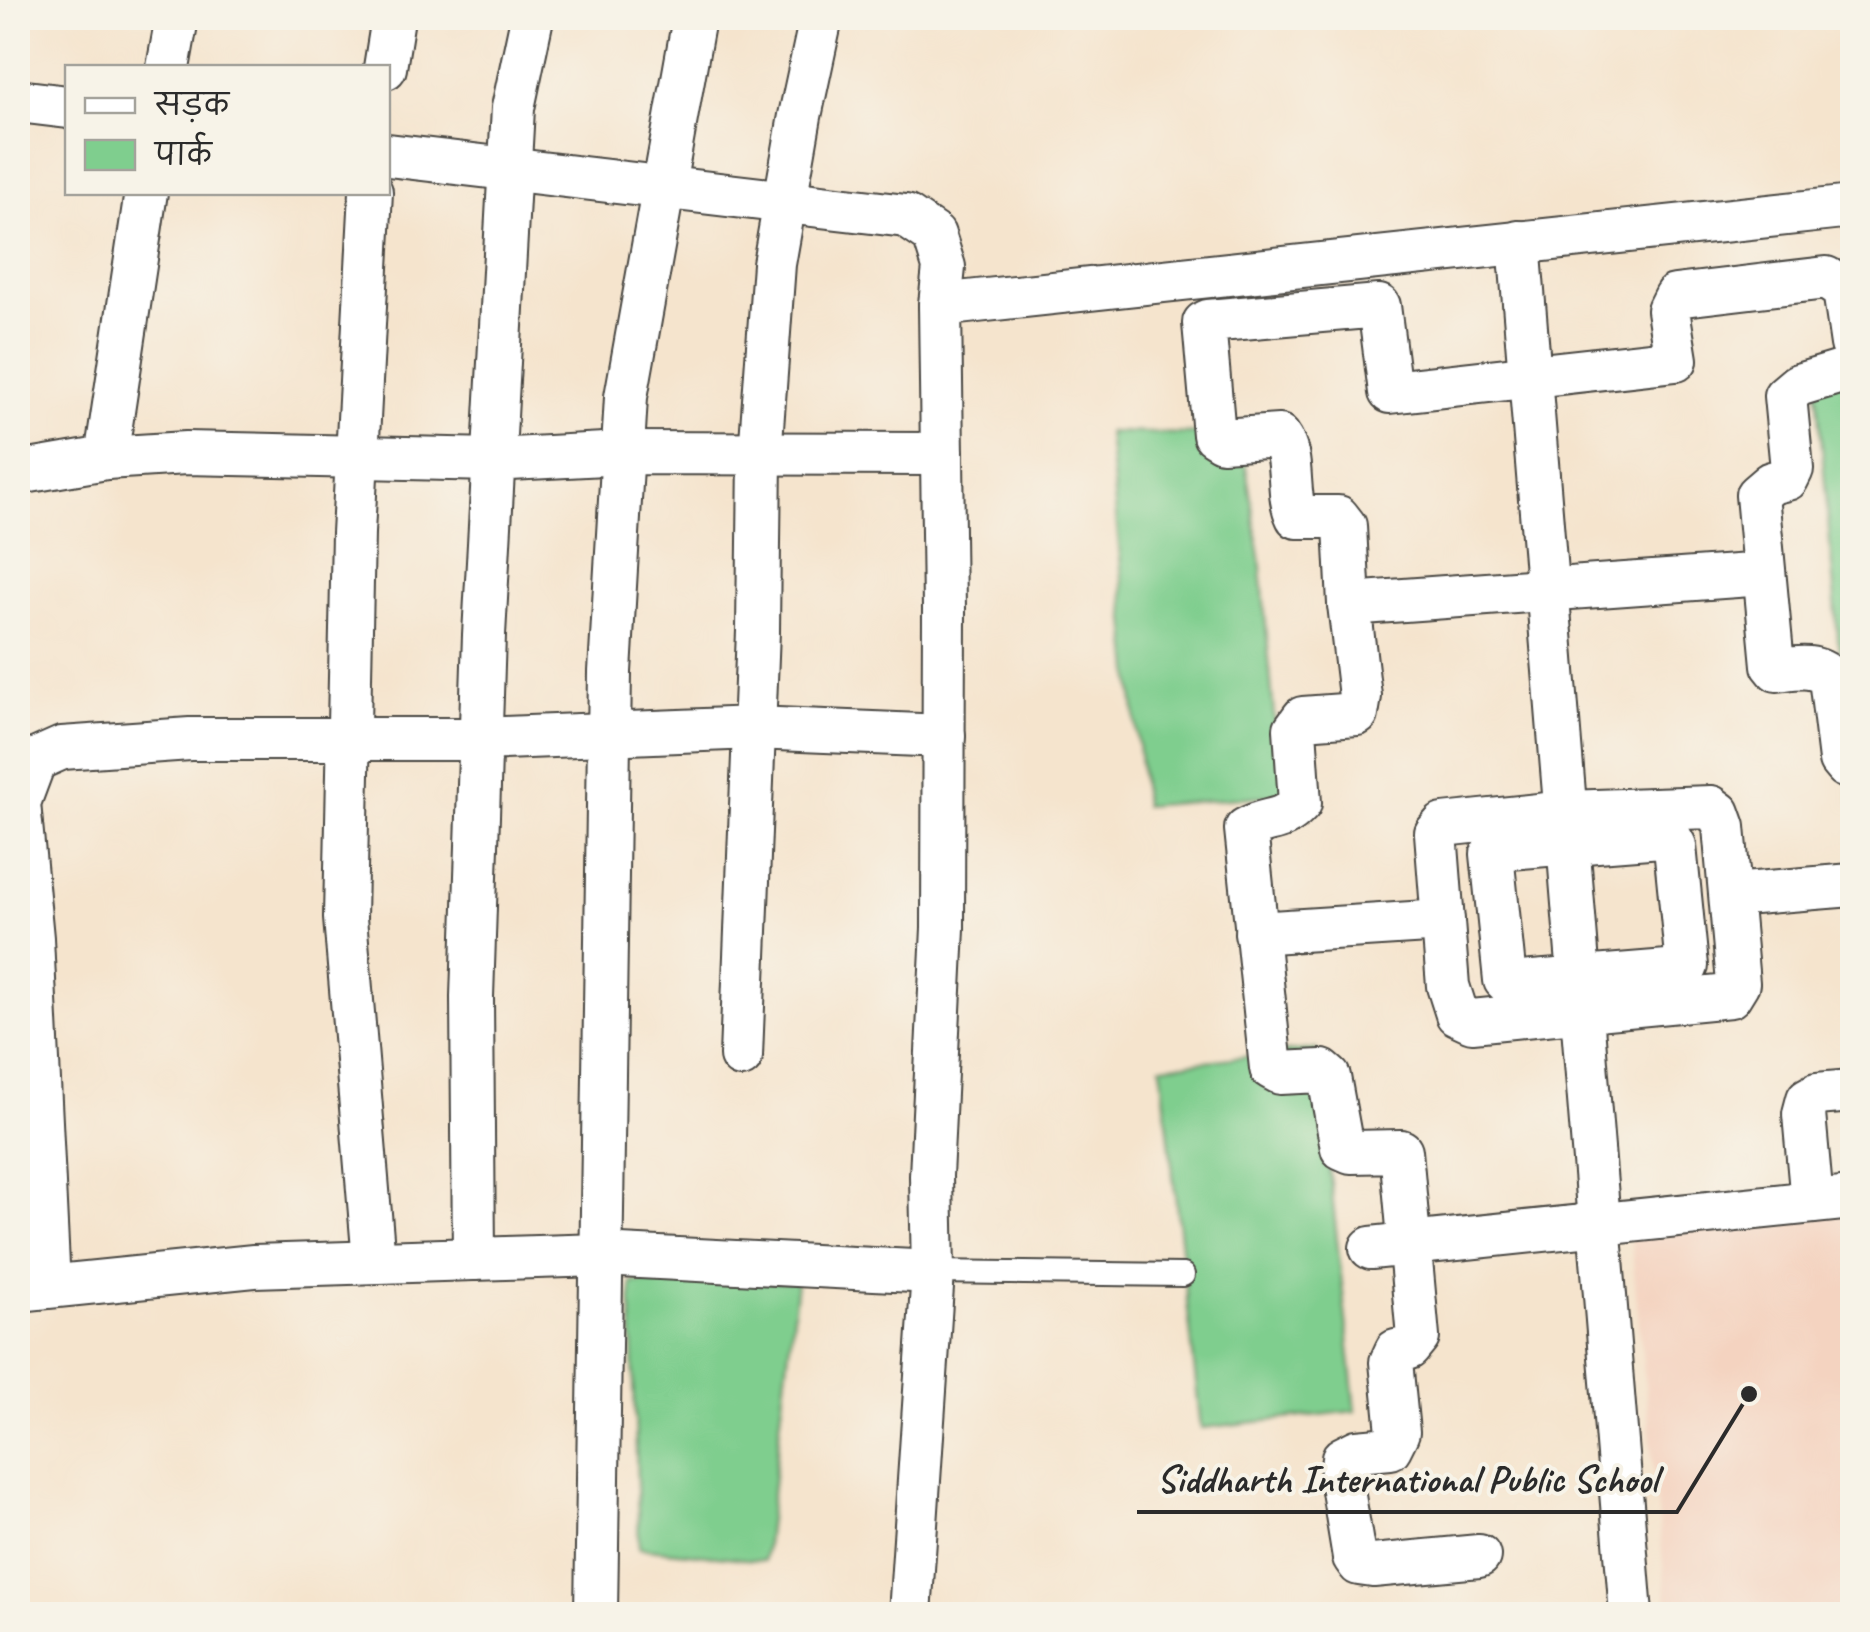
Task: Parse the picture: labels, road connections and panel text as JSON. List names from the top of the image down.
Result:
{
  "places": ["Siddharth International Public School"],
  "legend": ["सड़क", "पार्क"]
}
